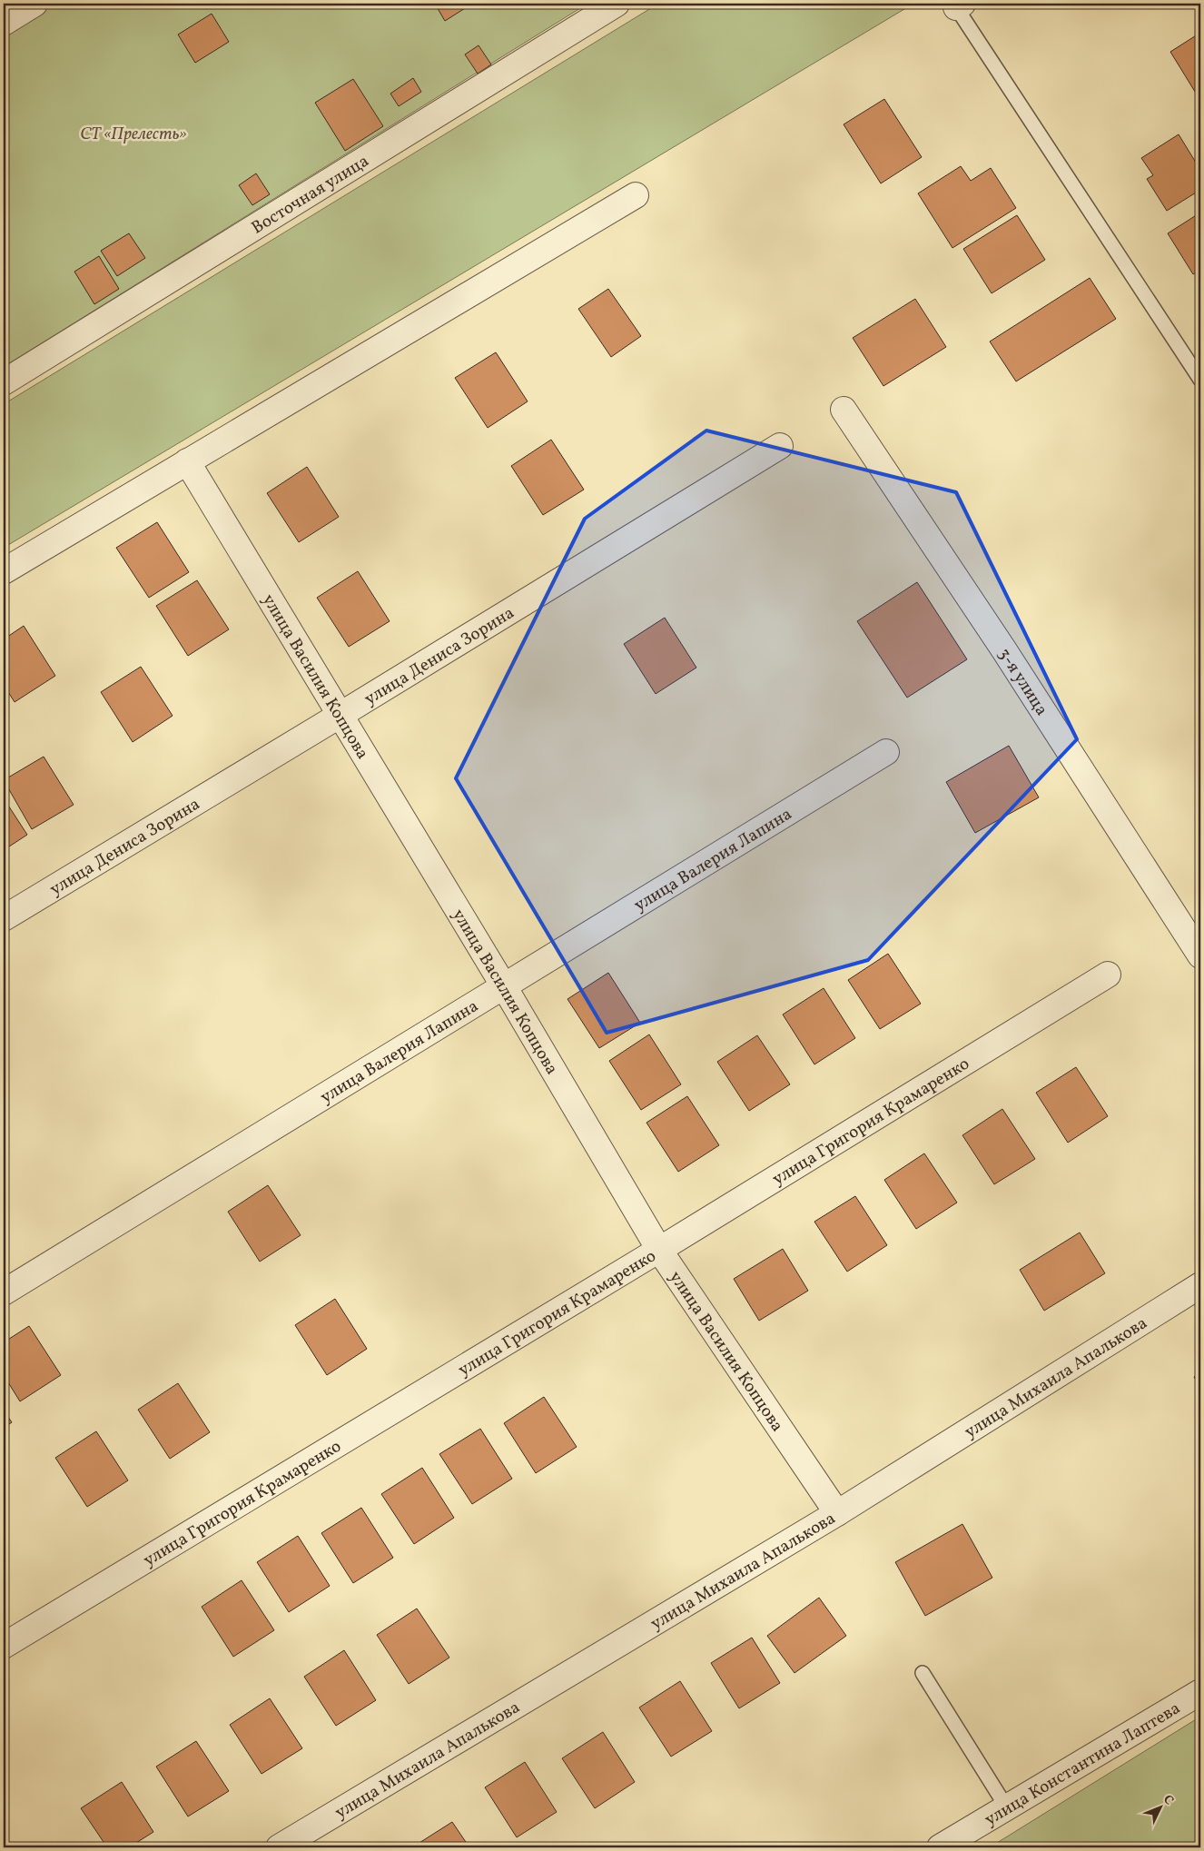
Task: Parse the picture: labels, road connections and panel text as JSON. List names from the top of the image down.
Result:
{
  "streets": {
    "street": [
      "Восточная улица",
      "улица Дениса Зорина",
      "улица Василия Копцова",
      "3-я улица",
      "улица Валерия Лапина",
      "улица Григория Крамаренко",
      "улица Михаила Апалькова",
      "улица Константина Лаптева"
    ]
  },
  "crossings": [
    ["улица Дениса Зорина", "улица Василия Копцова"],
    ["улица Василия Копцова", "улица Валерия Лапина"],
    ["улица Василия Копцова", "улица Григория Крамаренко"],
    ["улица Василия Копцова", "улица Михаила Апалькова"]
  ],
  "parks": ["СТ «Прелесть»"],
  "north": "top right"
}
